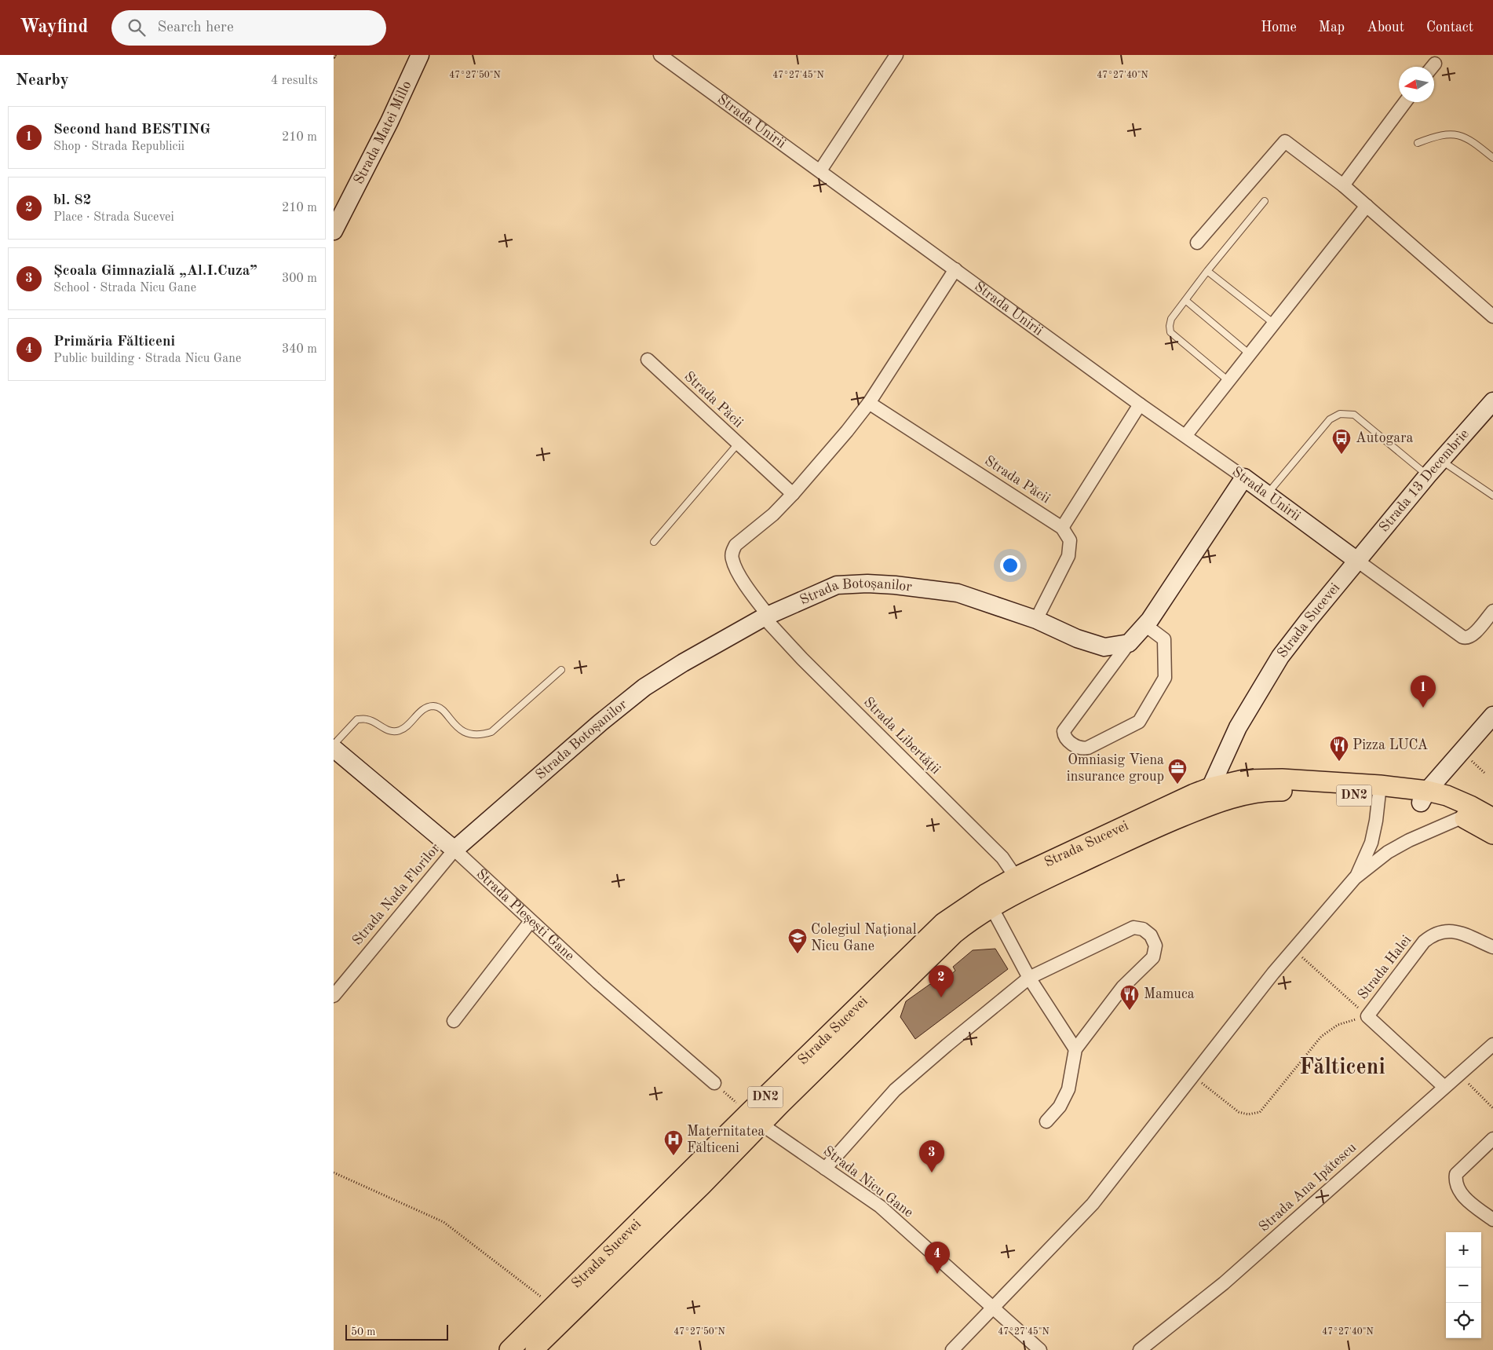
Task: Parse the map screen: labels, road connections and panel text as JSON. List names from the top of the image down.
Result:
{
  "streets": {
    "main road": ["Strada Sucevei", "DN2"],
    "street": [
      "Strada Unirii",
      "Strada Matei Millo",
      "Strada Păcii",
      "Strada 13 Decembrie",
      "Strada Botoșanilor",
      "Strada Libertății",
      "Strada Nada Florilor",
      "Strada Pleșești Gane",
      "Strada Halei",
      "Strada Nicu Gane",
      "Strada Ana Ipătescu"
    ]
  },
  "crossings": [
    ["Strada Unirii", "Strada 13 Decembrie"],
    ["Strada Unirii", "Strada Sucevei"],
    ["Strada 13 Decembrie", "Strada Sucevei"],
    ["Strada Botoșanilor", "Strada Libertății"],
    ["Strada Botoșanilor", "Strada Nada Florilor"],
    ["Strada Botoșanilor", "Strada Pleșești Gane"],
    ["Strada Sucevei", "Strada Libertății"],
    ["Strada Sucevei", "DN2"],
    ["Strada Sucevei", "Strada Nicu Gane"],
    ["Strada Nada Florilor", "Strada Pleșești Gane"]
  ],
  "districts": ["Fălticeni"],
  "places": {
    "bus stop": ["Autogara"],
    "restaurant": ["Pizza LUCA", "Mamuca"],
    "office": ["Omniasig Viena insurance group"],
    "school or university": ["Colegiul Național Nicu Gane"],
    "hospital": ["Maternitatea Fălticeni"]
  },
  "scale_bar": "50 m",
  "north": "left",
  "page": {
    "header": "Wayfind",
    "search": "Search here",
    "nav": [
      "Home",
      "Map",
      "About",
      "Contact"
    ],
    "heading": ["Nearby", "4 results"],
    "list": [
      {
        "mark": "1",
        "name": "Second hand BESTING",
        "note": "Shop · Strada Republicii",
        "value": "210 m"
      },
      {
        "mark": "2",
        "name": "bl. 82",
        "note": "Place · Strada Sucevei",
        "value": "210 m"
      },
      {
        "mark": "3",
        "name": "Școala Gimnazială „Al.I.Cuza”",
        "note": "School · Strada Nicu Gane",
        "value": "300 m"
      },
      {
        "mark": "4",
        "name": "Primăria Fălticeni",
        "note": "Public building · Strada Nicu Gane",
        "value": "340 m"
      }
    ],
    "pins": [
      "1",
      "2",
      "3",
      "4"
    ],
    "map_buttons": ["+", "−"],
    "scale": "50 m"
  },
  "coordinates": ["47°27'50\"N", "47°27'40\"N", "47°27'45\"N"]
}
